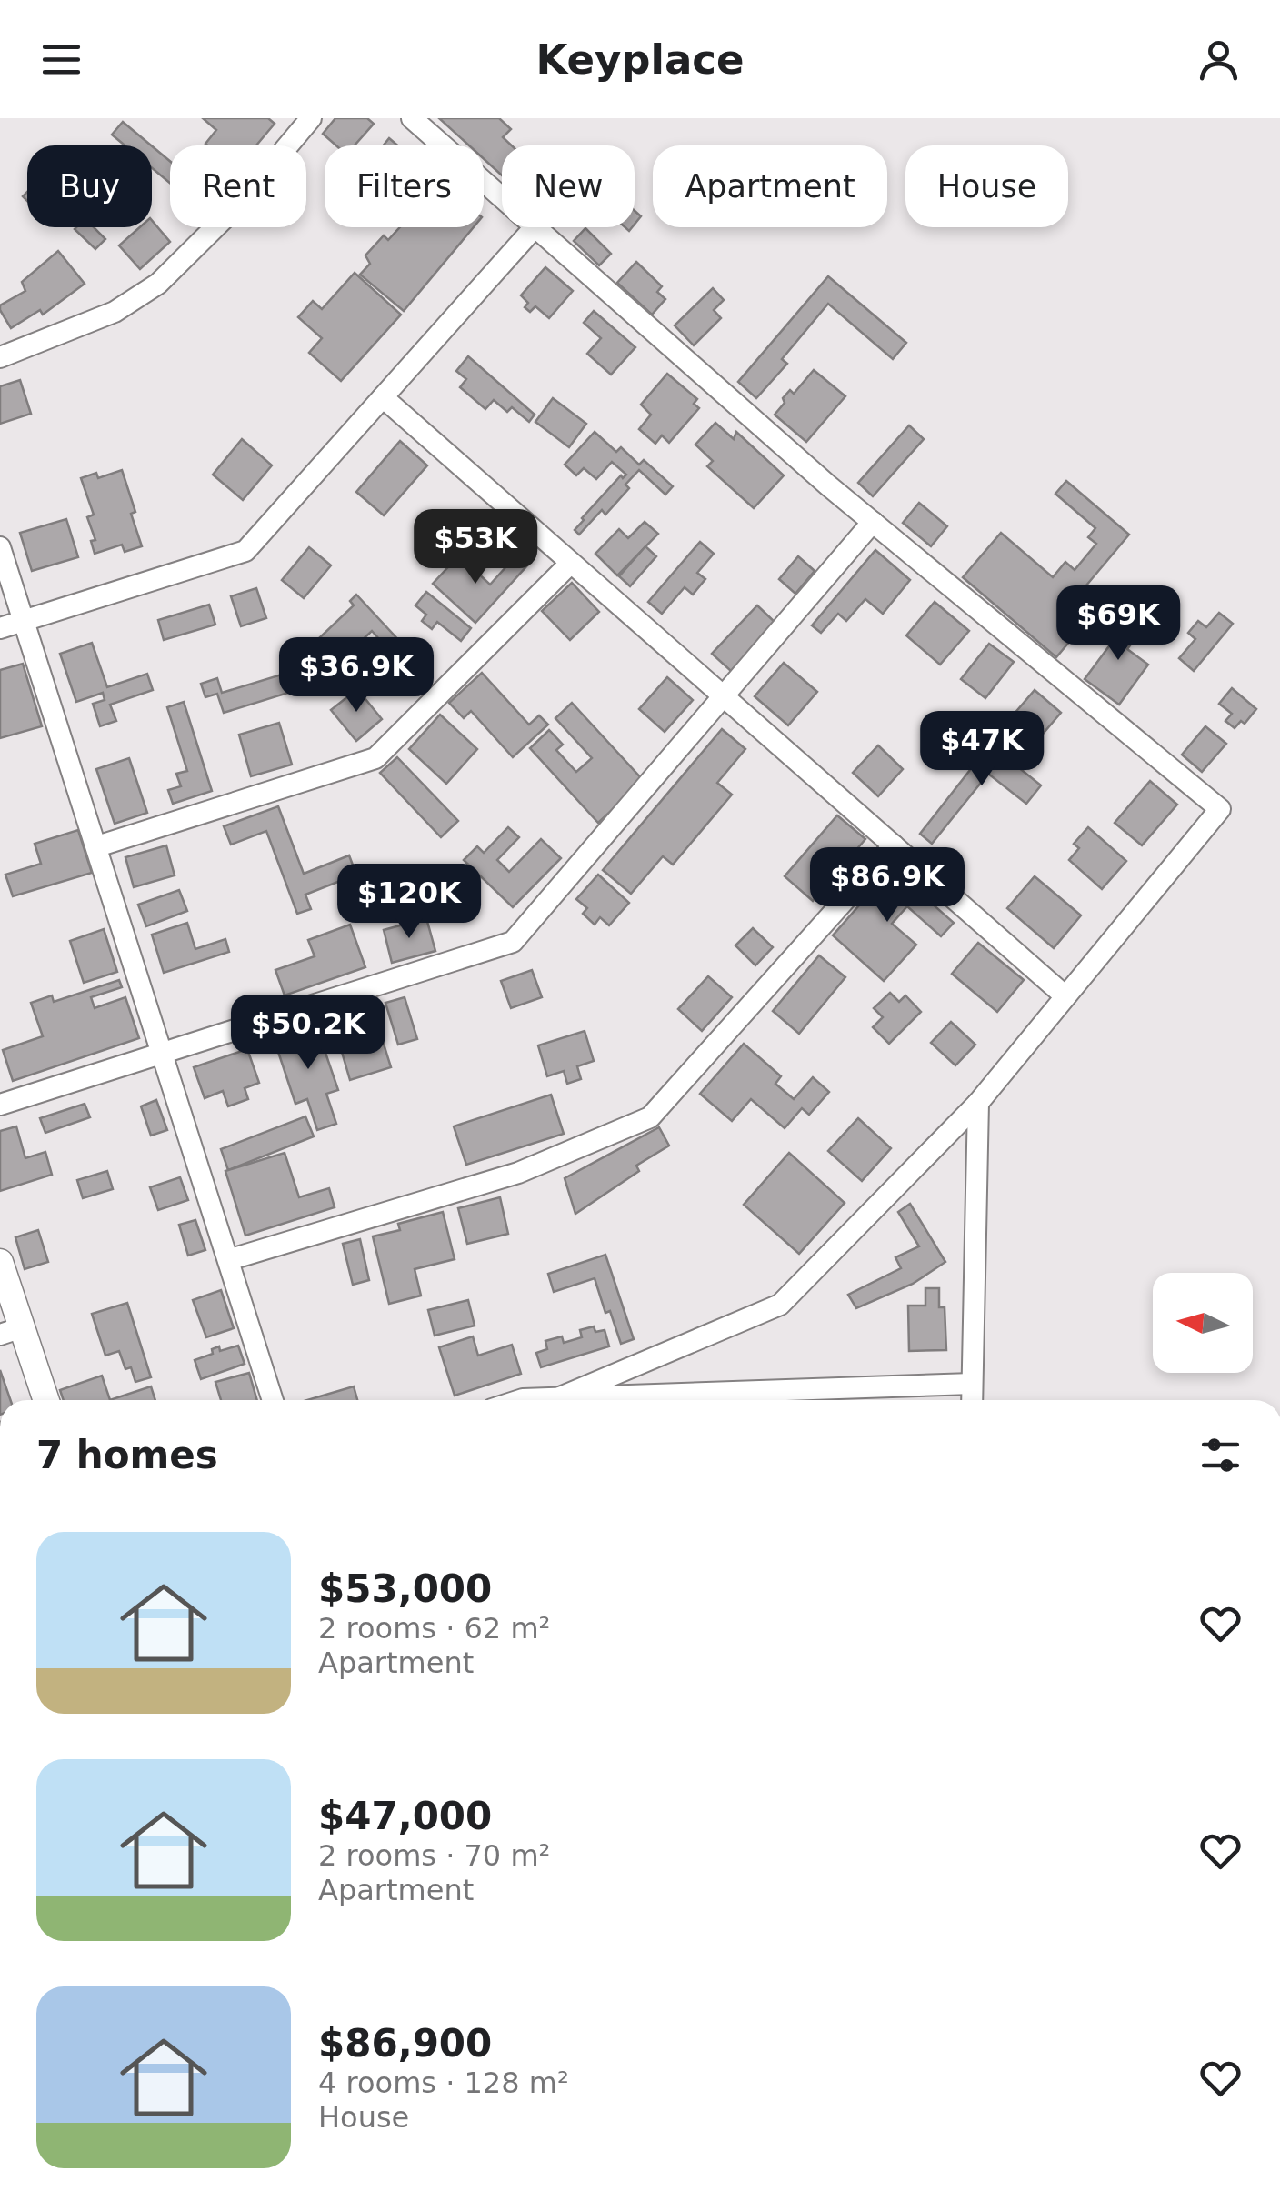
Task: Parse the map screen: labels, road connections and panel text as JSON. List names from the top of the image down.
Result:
{
  "north": "left",
  "page": {
    "header": "Keyplace",
    "chip": [
      "Buy",
      "Rent",
      "Filters",
      "New",
      "Apartment",
      "House"
    ],
    "price": [
      "$53K",
      "$69K",
      "$36.9K",
      "$47K",
      "$86.9K",
      "$120K",
      "$50.2K"
    ],
    "heading": "7 homes",
    "list": [
      {
        "name": "$53,000",
        "note": "2 rooms · 62 m² · Apartment"
      },
      {
        "name": "$47,000",
        "note": "2 rooms · 70 m² · Apartment"
      },
      {
        "name": "$86,900",
        "note": "4 rooms · 128 m² · House"
      }
    ]
  }
}
